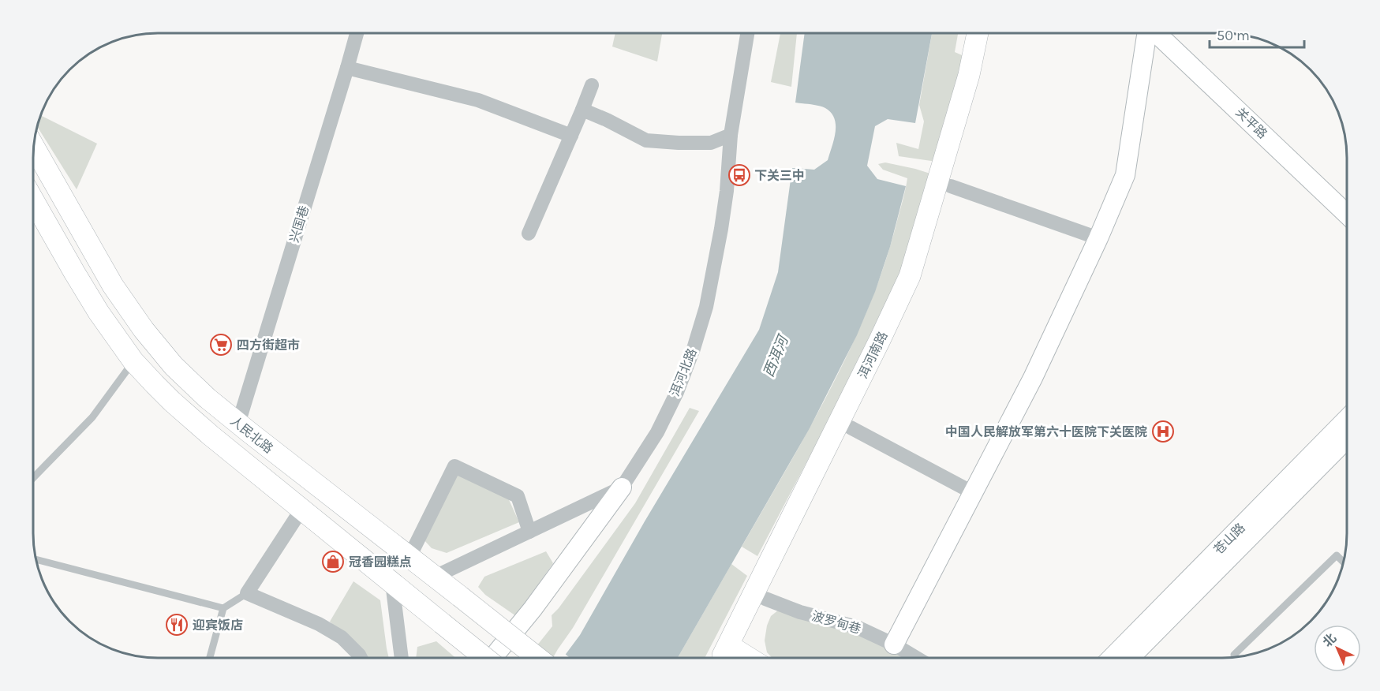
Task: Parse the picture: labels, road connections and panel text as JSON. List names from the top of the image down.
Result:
{
  "streets": {
    "main road": ["洱河南路", "人民北路"],
    "street": [
      "关平路",
      "兴国巷",
      "洱河北路",
      "苍山路",
      "波罗甸巷"
    ]
  },
  "crossings": [
    ["兴国巷", "人民北路"],
    ["洱河南路", "波罗甸巷"]
  ],
  "water": ["西洱河"],
  "places": {
    "bus stop": ["下关三中"],
    "supermarket": ["四方街超市"],
    "hospital": ["中国人民解放军第六十医院下关医院"],
    "shop": ["冠香园糕点"],
    "restaurant": ["迎宾饭店"]
  },
  "scale_bar": "50 m",
  "north": "top left"
}
